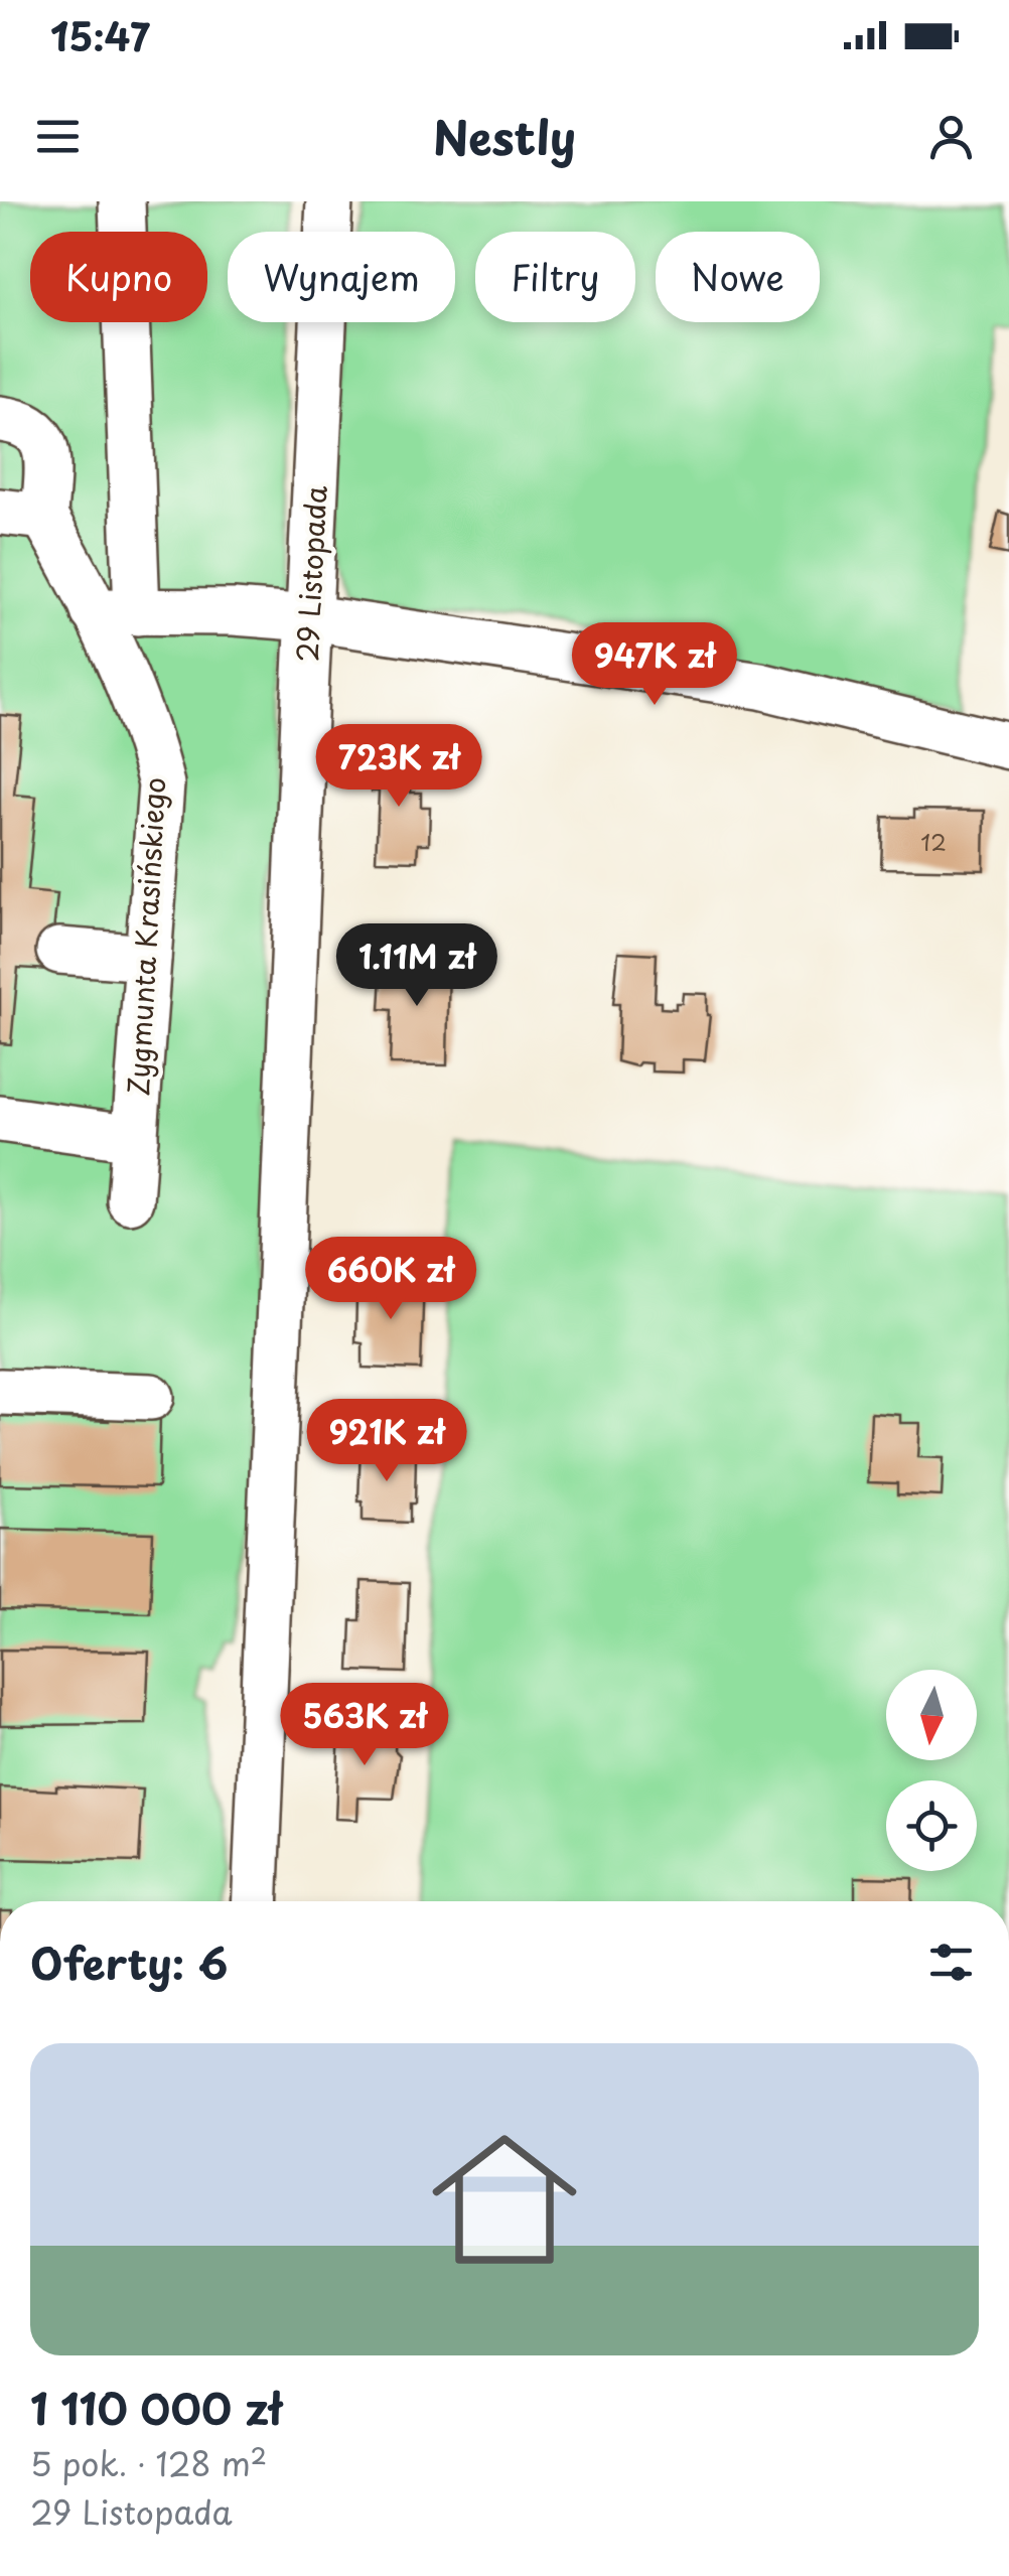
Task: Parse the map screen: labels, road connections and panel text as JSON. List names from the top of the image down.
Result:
{
  "streets": {
    "street": ["29 Listopada", "Zygmunta Krasińskiego"]
  },
  "house_numbers": ["12"],
  "north": "bottom",
  "page": {
    "status": "15:47",
    "header": "Nestly",
    "chip": [
      "Kupno",
      "Wynajem",
      "Filtry",
      "Nowe"
    ],
    "price": [
      "947K zł",
      "723K zł",
      "1.11M zł",
      "660K zł",
      "921K zł",
      "563K zł"
    ],
    "heading": "Oferty: 6",
    "list": [
      {
        "name": "1 110 000 zł",
        "note": "5 pok. · 128 m² · 29 Listopada"
      }
    ]
  }
}
